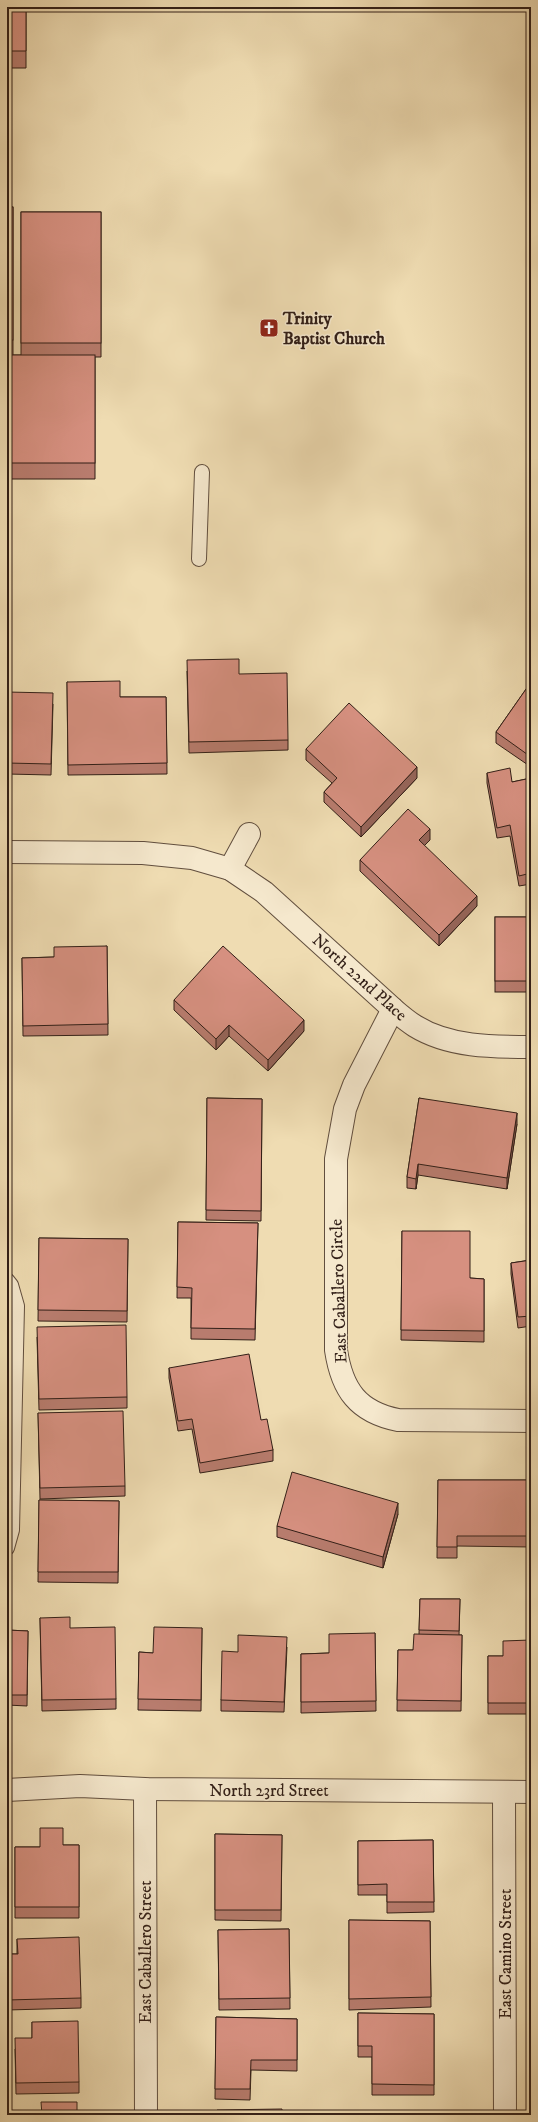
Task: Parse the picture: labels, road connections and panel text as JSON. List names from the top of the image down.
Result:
{
  "streets": {
    "street": [
      "North 22nd Place",
      "East Caballero Circle",
      "North 23rd Street",
      "East Caballero Street",
      "East Camino Street"
    ]
  },
  "crossings": [
    ["North 22nd Place", "East Caballero Circle"],
    ["North 23rd Street", "East Caballero Street"],
    ["North 23rd Street", "East Camino Street"]
  ],
  "places": {
    "church": ["Trinity Baptist Church"]
  }
}
